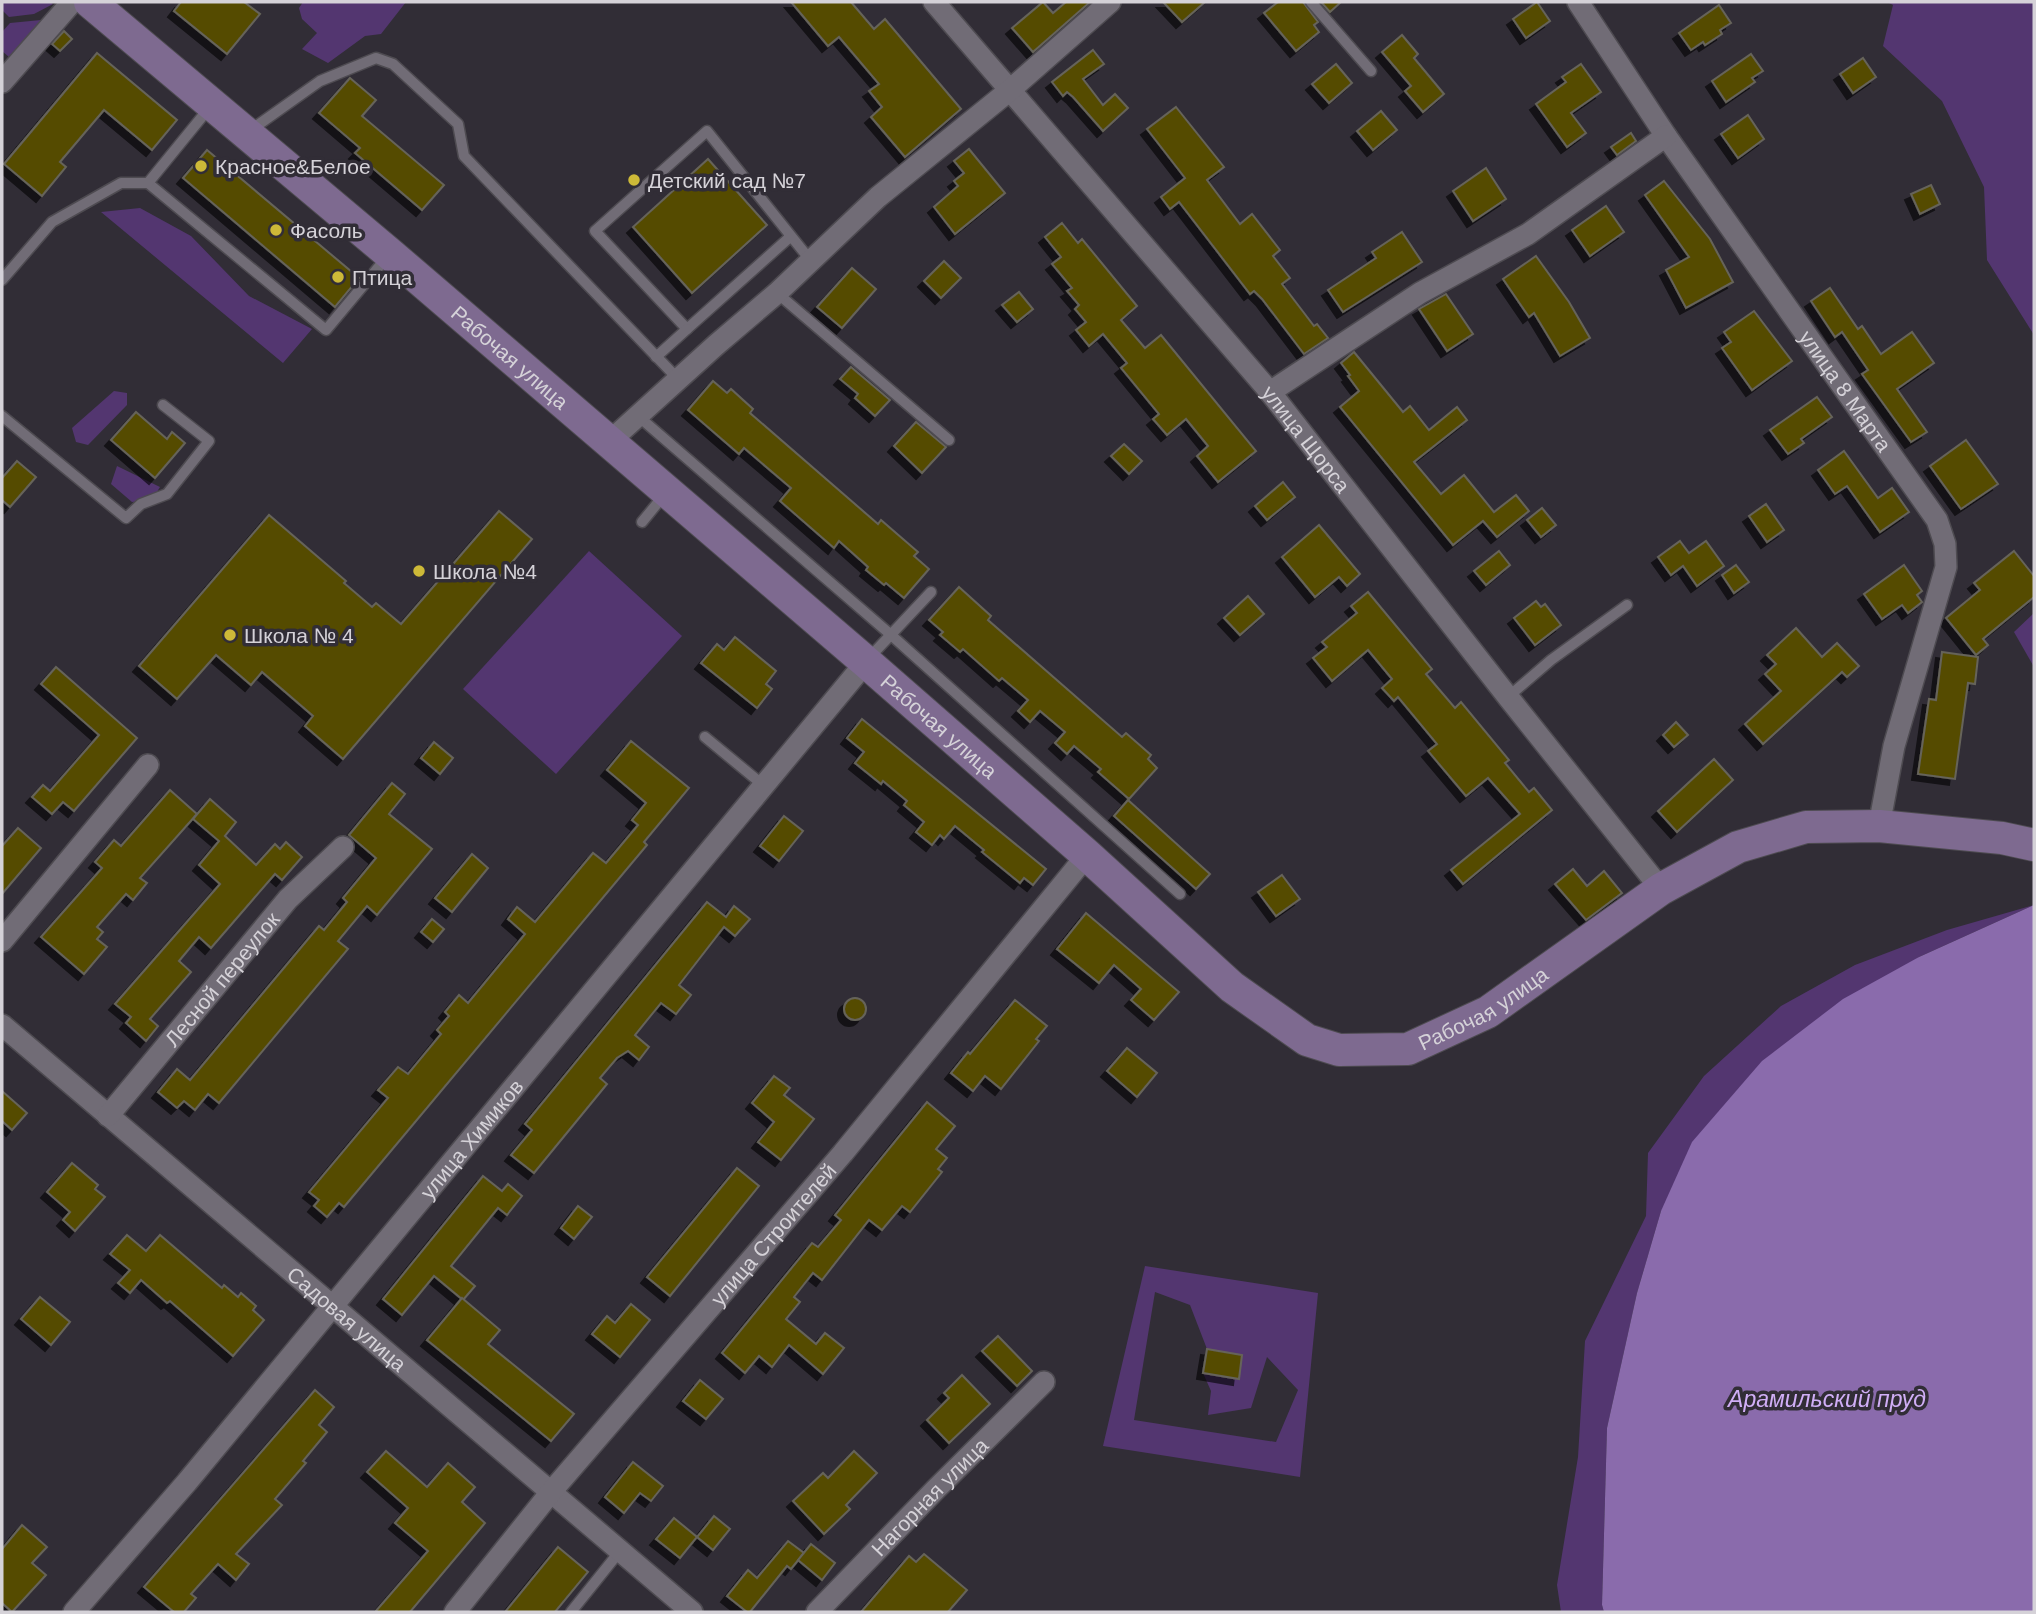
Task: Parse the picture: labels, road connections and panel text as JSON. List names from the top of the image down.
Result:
{
  "streets": {
    "main road": ["Рабочая улица"],
    "street": [
      "улица 8 Марта",
      "улица Щорса",
      "Лесной переулок",
      "улица Химиков",
      "улица Строителей",
      "Садовая улица",
      "Нагорная улица"
    ]
  },
  "crossings": [
    ["Рабочая улица", "улица 8 Марта"],
    ["Рабочая улица", "улица Щорса"],
    ["Рабочая улица", "улица Химиков"],
    ["Рабочая улица", "улица Строителей"],
    ["Лесной переулок", "Садовая улица"],
    ["улица Химиков", "Садовая улица"],
    ["улица Строителей", "Садовая улица"]
  ],
  "water": ["Арамильский пруд"],
  "places": [
    "Красное&Белое",
    "Детский сад №7",
    "Фасоль",
    "Птица",
    "Школа №4",
    "Школа № 4"
  ]
}
